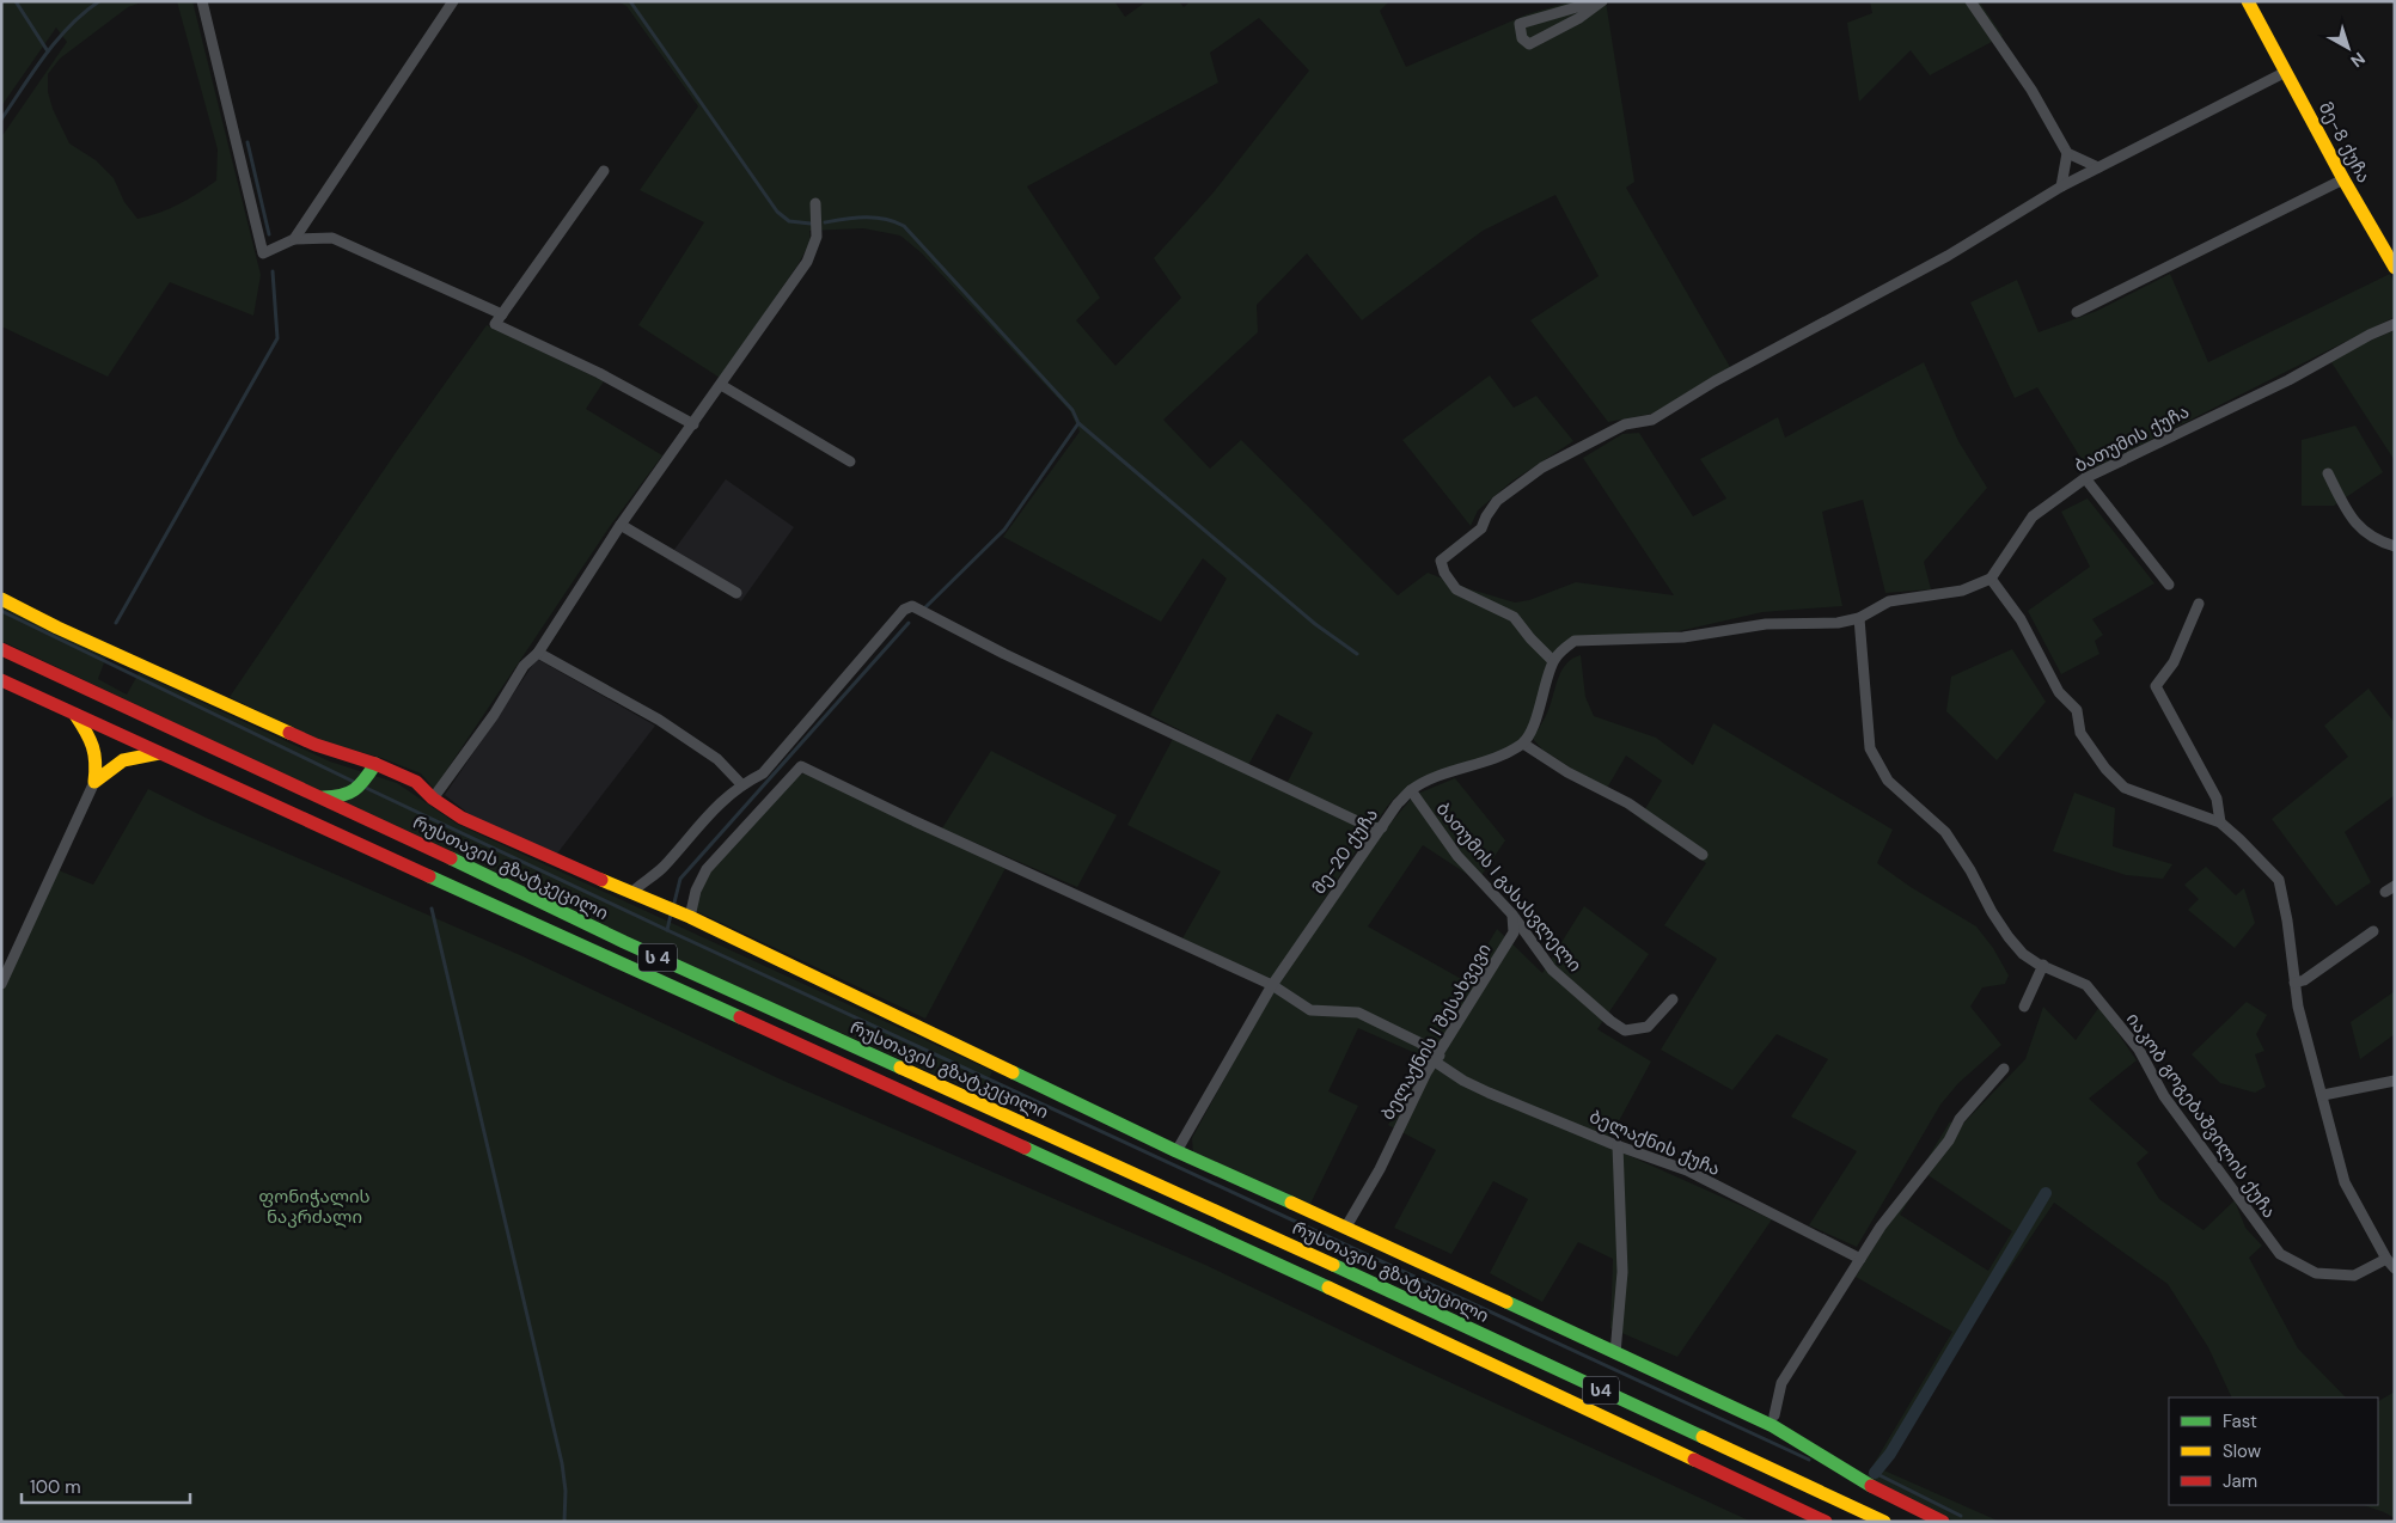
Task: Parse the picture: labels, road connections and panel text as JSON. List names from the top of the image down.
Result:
{
  "streets": {
    "main road": [
      "მე-8 ქუჩა",
      "რუსთავის გზატკეცილი",
      "ს 4",
      "ს4"
    ],
    "street": [
      "ბათუმის ქუჩა",
      "მე-20 ქუჩა",
      "ბათუმის I გასასვლელი",
      "ბელაქნის I შესახვევი",
      "იაკობ გოგებაშვილის ქუჩა",
      "ბელაქნის ქუჩა"
    ]
  },
  "crossings": [
    ["მე-20 ქუჩა", "ბათუმის I გასასვლელი"],
    ["მე-20 ქუჩა", "ბელაქნის ქუჩა"],
    ["ბათუმის I გასასვლელი", "ბელაქნის I შესახვევი"],
    ["ს 4", "ს4"],
    ["ბელაქნის I შესახვევი", "ბელაქნის ქუჩა"]
  ],
  "parks": ["ფონიჭალის ნაკრძალი"],
  "legend": ["Fast", "Slow", "Jam"],
  "scale_bar": "100 m",
  "north": "bottom right"
}
